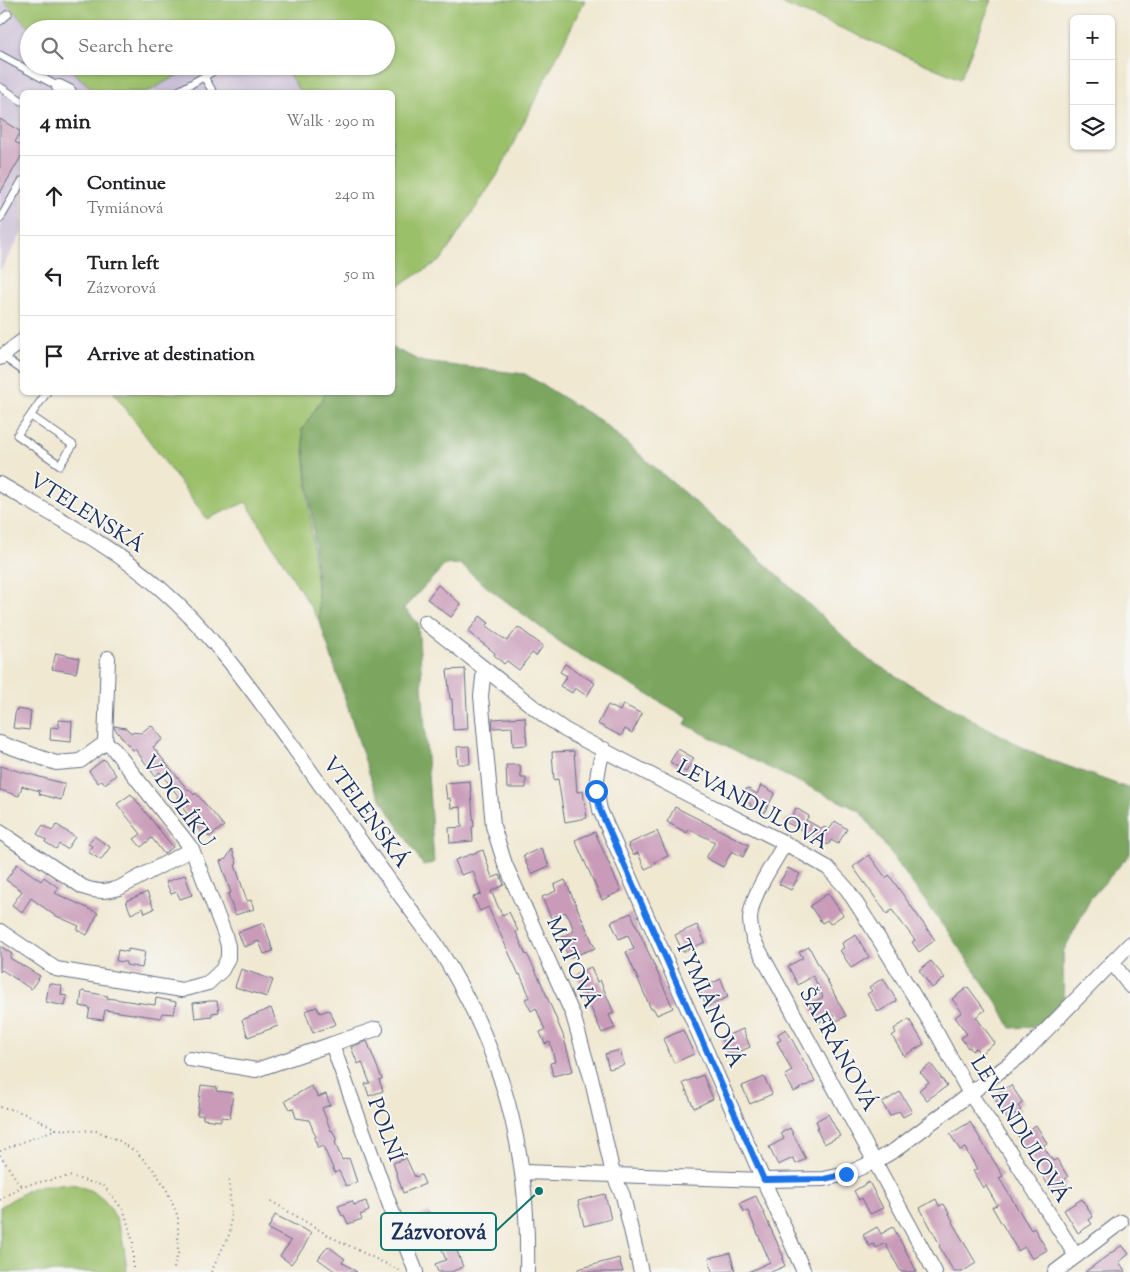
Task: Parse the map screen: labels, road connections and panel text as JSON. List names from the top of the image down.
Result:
{
  "streets": {
    "street": [
      "VTELENSKÁ",
      "V DOLÍKU",
      "LEVANDULOVÁ",
      "MÁTOVÁ",
      "TYMIÁNOVÁ",
      "ŠAFRÁNOVÁ",
      "POLNÍ"
    ]
  },
  "crossings": [
    ["LEVANDULOVÁ", "MÁTOVÁ"],
    ["LEVANDULOVÁ", "TYMIÁNOVÁ"],
    ["LEVANDULOVÁ", "ŠAFRÁNOVÁ"]
  ],
  "places": ["Zázvorová"],
  "page": {
    "map_buttons": ["+", "−"],
    "search": "Search here",
    "heading": ["4 min", "Walk · 290 m"],
    "list": [
      ["Continue", "Tymiánová", "240 m"],
      ["Turn left", "Zázvorová", "50 m"],
      "Arrive at destination"
    ]
  }
}
